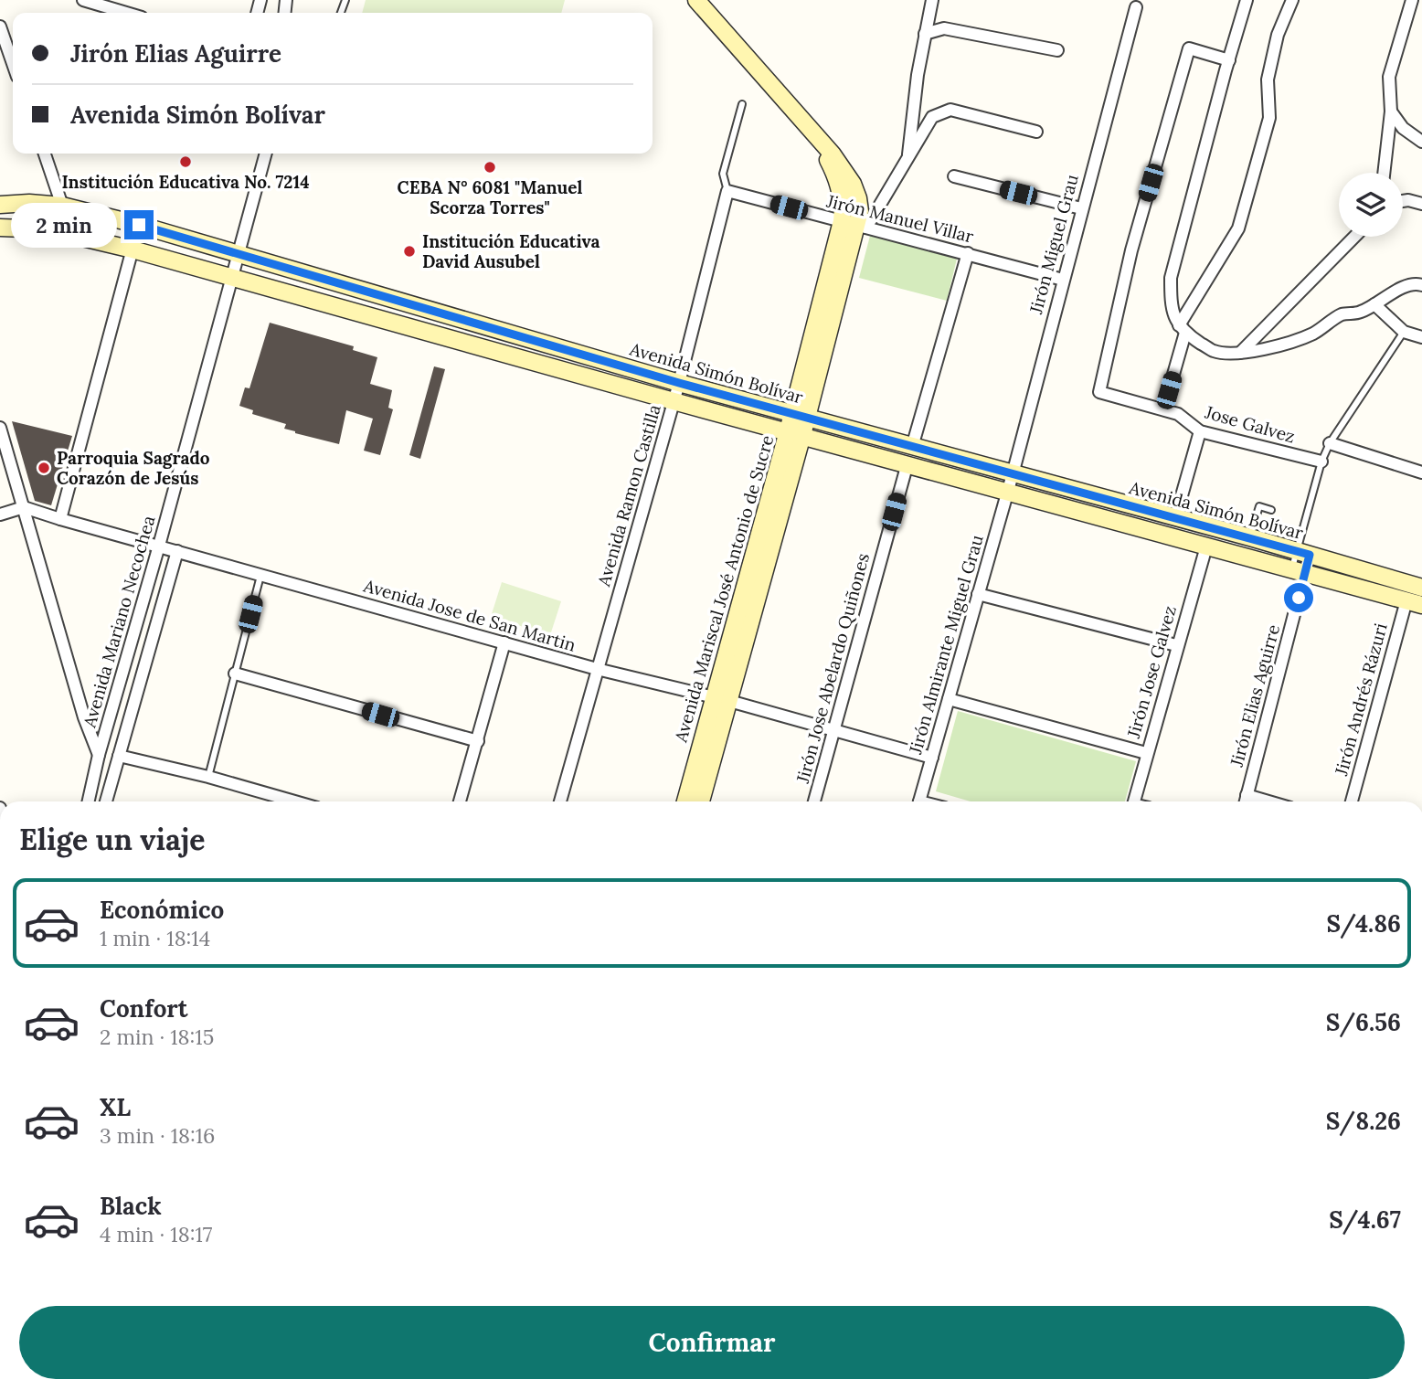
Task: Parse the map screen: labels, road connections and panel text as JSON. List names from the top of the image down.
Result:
{
  "streets": {
    "street": [
      "Jirón Manuel Villar",
      "Jirón Miguel Grau",
      "Avenida Simón Bolívar",
      "Jose Galvez",
      "Avenida Ramon Castilla",
      "Avenida Mariscal José Antonio de Sucre",
      "Avenida Jose de San Martin",
      "Avenida Mariano Necochea",
      "Jirón Almirante Miguel Grau",
      "Jirón Jose Abelardo Quiñones",
      "Jirón Jose Galvez",
      "Jirón Elias Aguirre",
      "Jirón Andrés Rázuri"
    ]
  },
  "crossings": [
    ["Jirón Manuel Villar", "Jirón Miguel Grau"],
    ["Jirón Manuel Villar", "Avenida Ramon Castilla"],
    ["Jirón Manuel Villar", "Avenida Mariscal José Antonio de Sucre"],
    ["Jirón Miguel Grau", "Avenida Simón Bolívar"],
    ["Jirón Miguel Grau", "Jirón Almirante Miguel Grau"],
    ["Avenida Simón Bolívar", "Avenida Ramon Castilla"],
    ["Avenida Simón Bolívar", "Avenida Mariscal José Antonio de Sucre"],
    ["Avenida Simón Bolívar", "Avenida Mariano Necochea"],
    ["Avenida Simón Bolívar", "Jirón Almirante Miguel Grau"],
    ["Avenida Simón Bolívar", "Jirón Jose Abelardo Quiñones"],
    ["Avenida Simón Bolívar", "Jirón Jose Galvez"],
    ["Avenida Simón Bolívar", "Jirón Elias Aguirre"],
    ["Avenida Simón Bolívar", "Jirón Andrés Rázuri"],
    ["Jose Galvez", "Jirón Elias Aguirre"],
    ["Avenida Ramon Castilla", "Avenida Jose de San Martin"],
    ["Avenida Mariscal José Antonio de Sucre", "Avenida Jose de San Martin"],
    ["Avenida Jose de San Martin", "Avenida Mariano Necochea"],
    ["Avenida Jose de San Martin", "Jirón Almirante Miguel Grau"],
    ["Avenida Jose de San Martin", "Jirón Jose Abelardo Quiñones"]
  ],
  "places": [
    "Institución Educativa No. 7214",
    "CEBA N° 6081 \"Manuel Scorza Torres\"",
    "Institución Educativa David Ausubel",
    "Parroquia Sagrado Corazón de Jesús"
  ],
  "page": {
    "banner": ["Jirón Elias Aguirre", "Avenida Simón Bolívar"],
    "bubble": "2 min",
    "heading": "Elige un viaje",
    "list": [
      {
        "name": "Económico",
        "note": "1 min · 18:14",
        "value": "S/4.86"
      },
      {
        "name": "Confort",
        "note": "2 min · 18:15",
        "value": "S/6.56"
      },
      {
        "name": "XL",
        "note": "3 min · 18:16",
        "value": "S/8.26"
      },
      {
        "name": "Black",
        "note": "4 min · 18:17",
        "value": "S/4.67"
      }
    ],
    "buttons": "Confirmar"
  }
}
